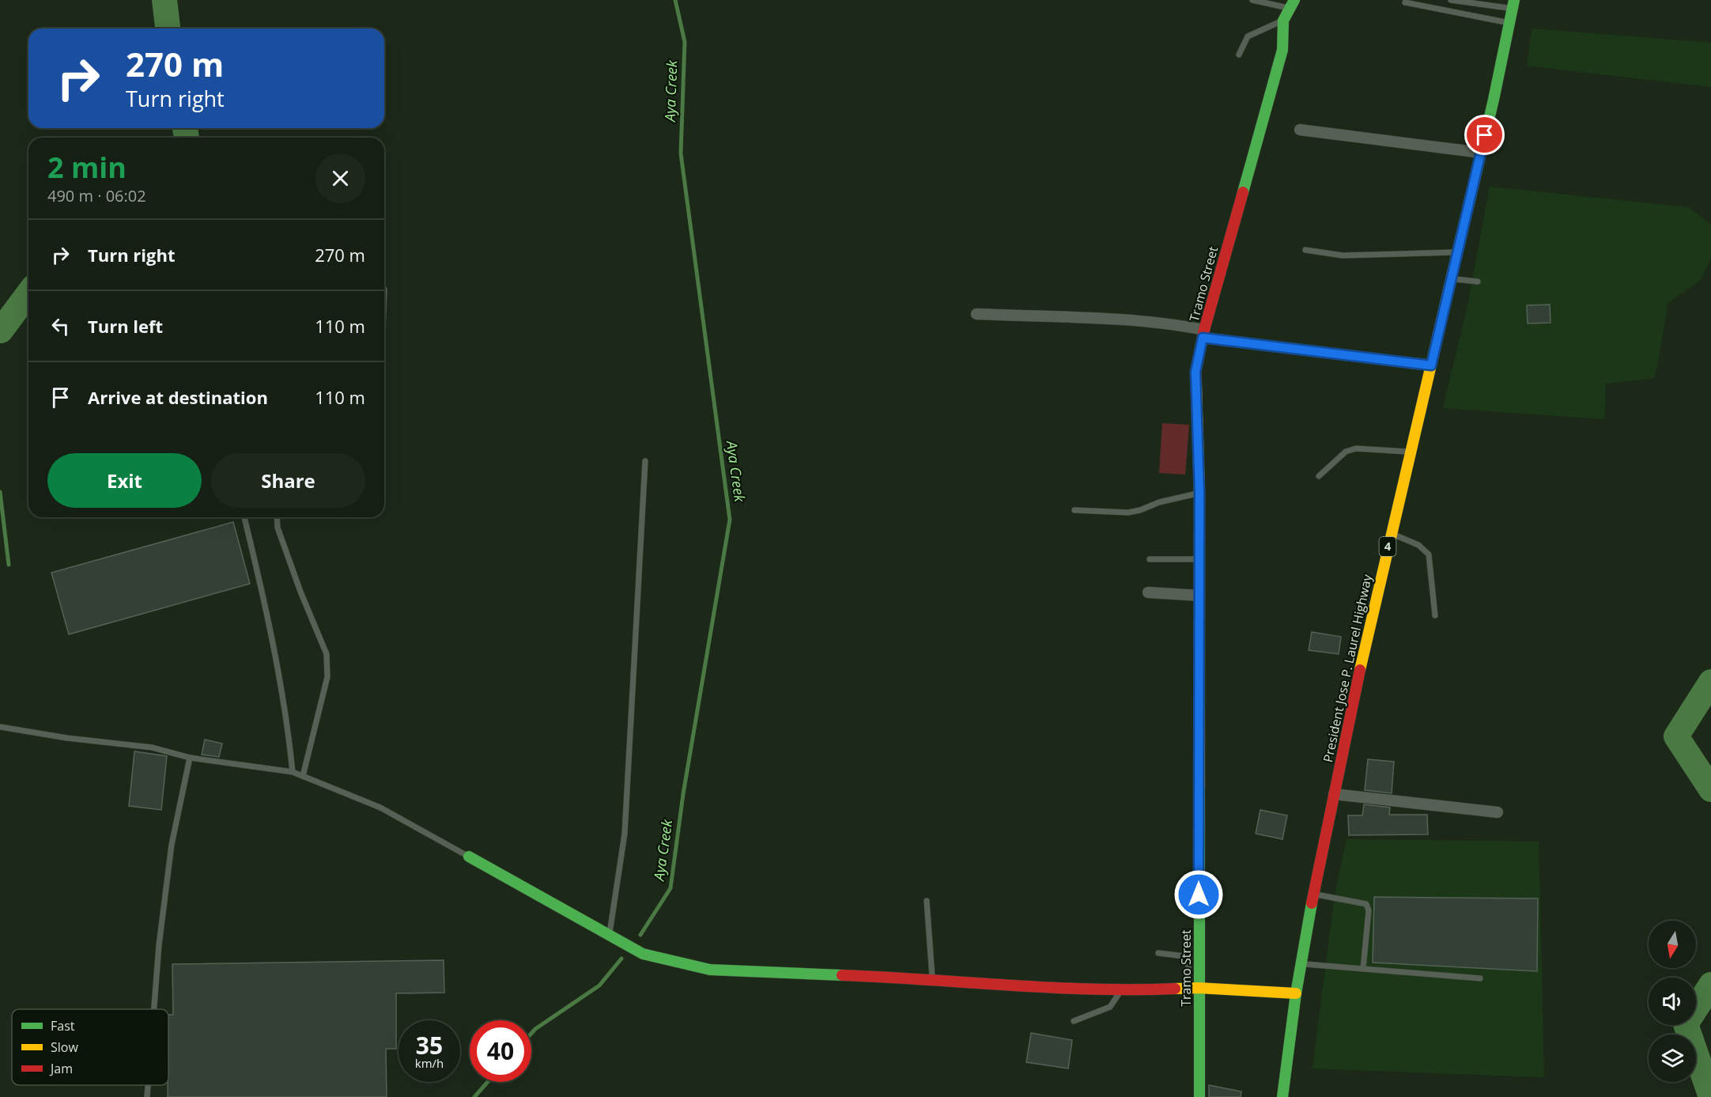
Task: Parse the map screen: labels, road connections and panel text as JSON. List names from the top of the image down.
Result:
{
  "streets": {
    "main road": ["Tramo Street", "4", "President Jose P. Laurel Highway"]
  },
  "water": ["Aya Creek"],
  "legend": ["Fast", "Slow", "Jam"],
  "north": "bottom",
  "page": {
    "turn": ["270 m", "Turn right"],
    "heading": ["2 min", "490 m · 06:02"],
    "list": [
      {
        "name": "Turn right",
        "value": "270 m"
      },
      {
        "name": "Turn left",
        "value": "110 m"
      },
      {
        "name": "Arrive at destination",
        "value": "110 m"
      }
    ],
    "buttons": ["Exit", "Share"],
    "speed": "35 km/h",
    "limit": "40"
  }
}
